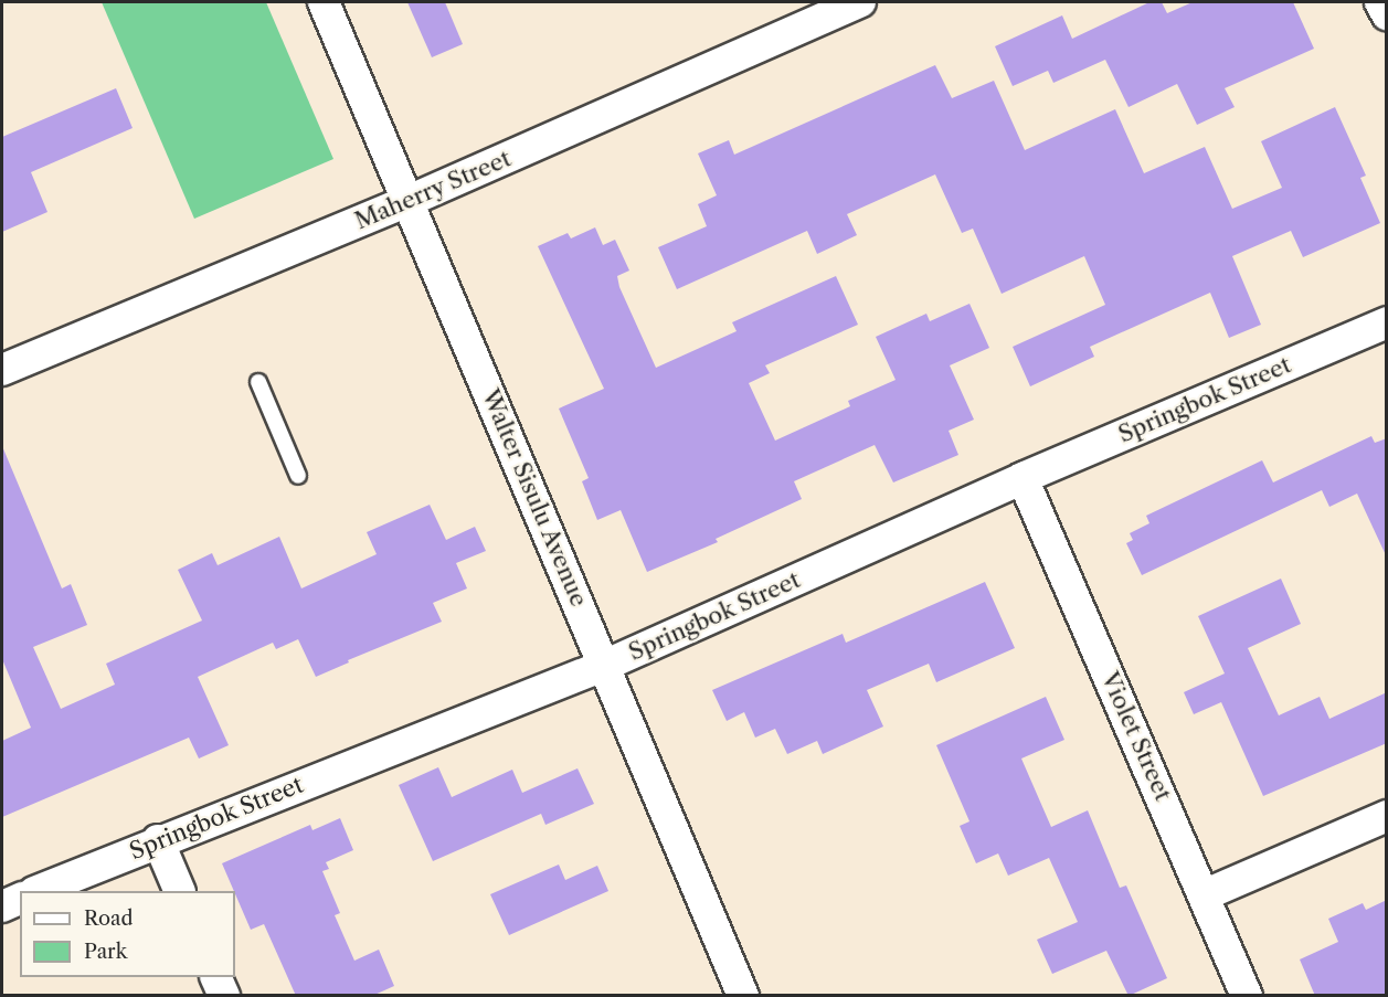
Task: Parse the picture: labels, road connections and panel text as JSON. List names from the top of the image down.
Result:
{
  "streets": {
    "street": [
      "Maherry Street",
      "Springbok Street",
      "Walter Sisulu Avenue",
      "Violet Street"
    ]
  },
  "crossings": [
    ["Maherry Street", "Walter Sisulu Avenue"],
    ["Springbok Street", "Walter Sisulu Avenue"],
    ["Springbok Street", "Violet Street"]
  ],
  "legend": ["Road", "Park"]
}
